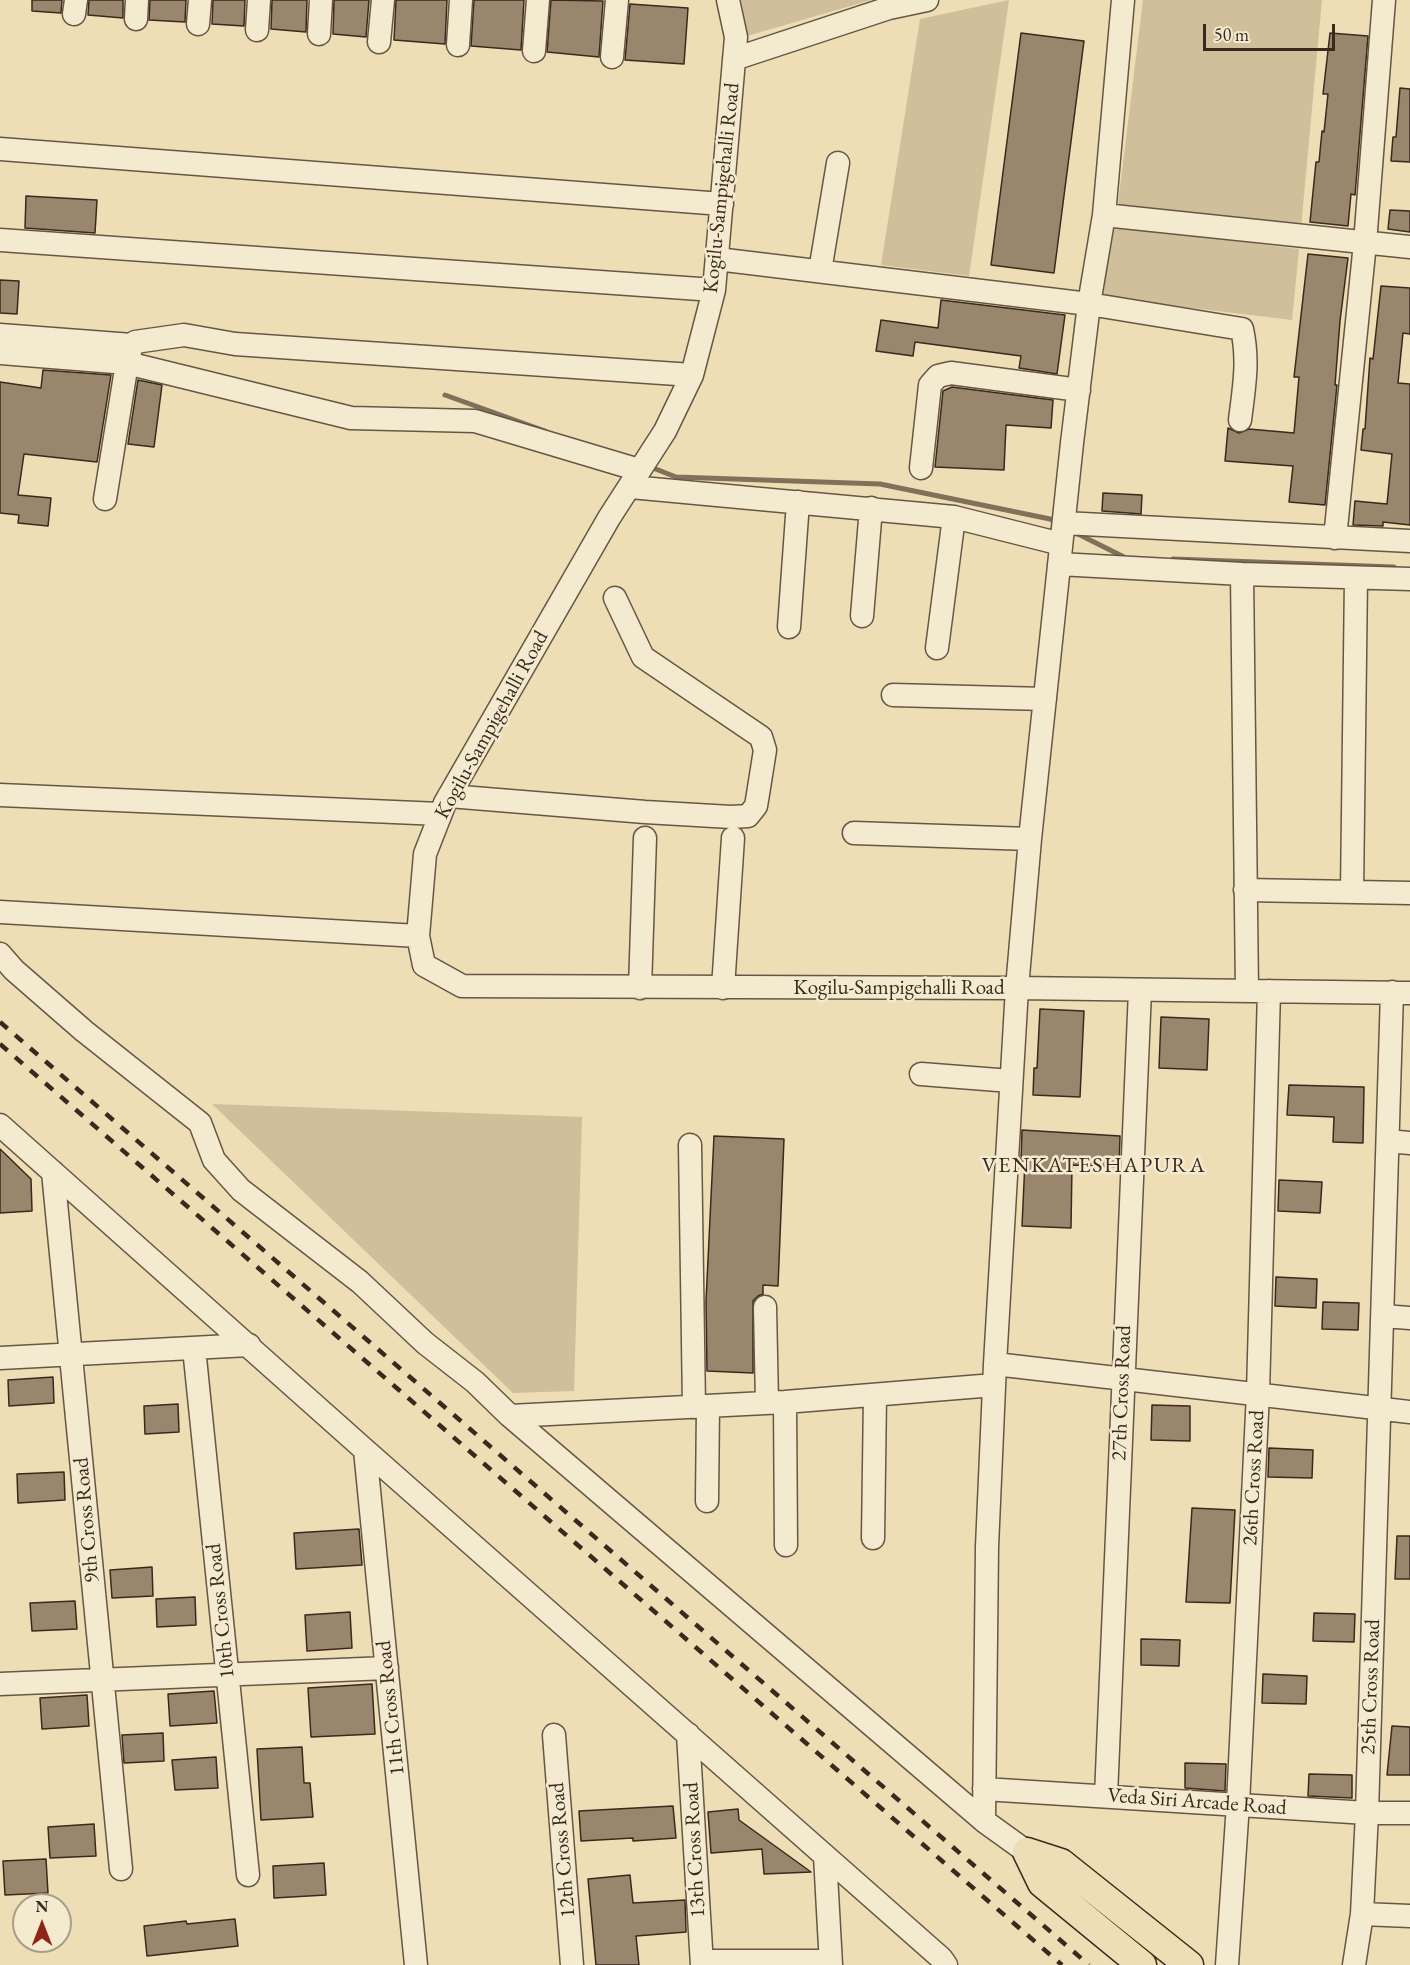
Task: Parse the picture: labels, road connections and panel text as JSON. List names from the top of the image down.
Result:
{
  "streets": {
    "street": [
      "Kogilu-Sampigehalli Road",
      "27th Cross Road",
      "26th Cross Road",
      "9th Cross Road",
      "10th Cross Road",
      "25th Cross Road",
      "11th Cross Road",
      "Veda Siri Arcade Road",
      "12th Cross Road",
      "13th Cross Road"
    ]
  },
  "crossings": [
    ["Kogilu-Sampigehalli Road", "27th Cross Road"],
    ["Kogilu-Sampigehalli Road", "26th Cross Road"],
    ["Kogilu-Sampigehalli Road", "25th Cross Road"],
    ["27th Cross Road", "Veda Siri Arcade Road"],
    ["26th Cross Road", "Veda Siri Arcade Road"],
    ["25th Cross Road", "Veda Siri Arcade Road"]
  ],
  "districts": ["VENKATESHAPURA"],
  "scale_bar": "50 m",
  "north": "top"
}
